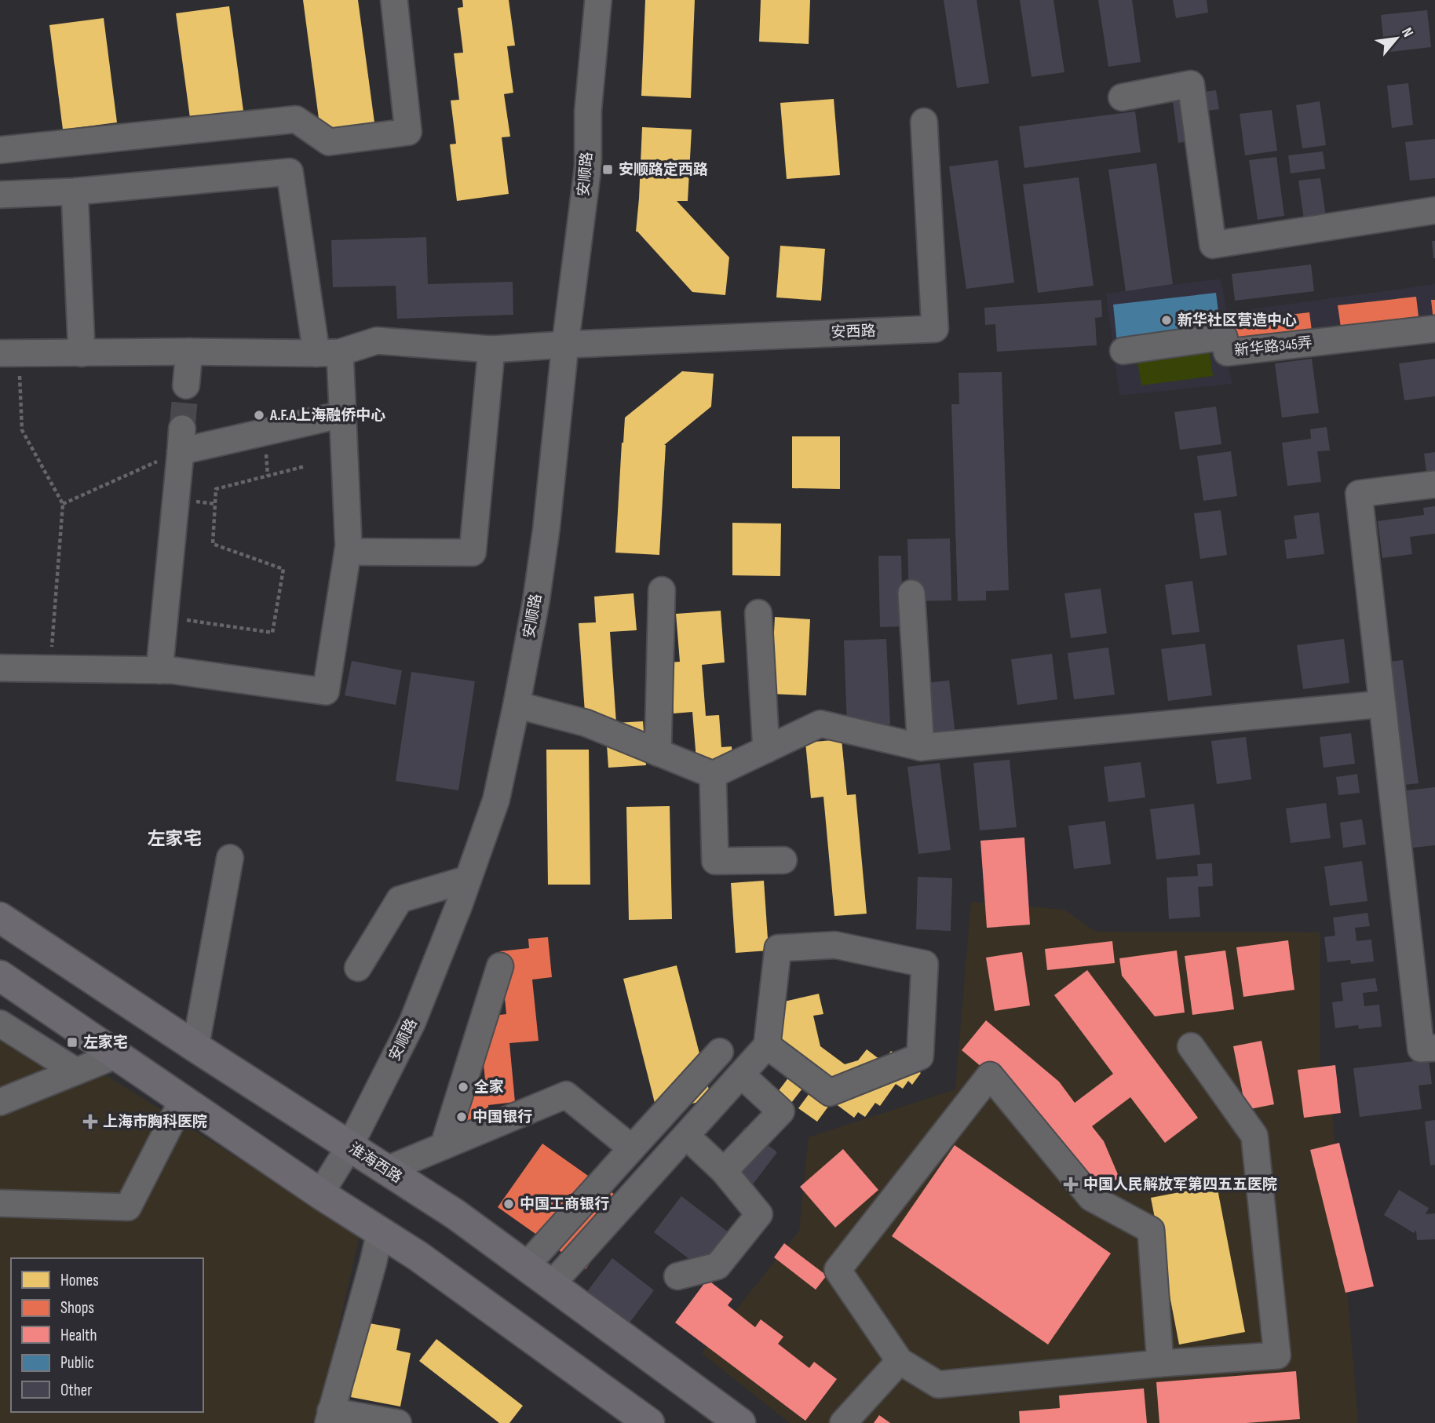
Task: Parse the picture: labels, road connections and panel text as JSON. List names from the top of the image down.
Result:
{
  "streets": {
    "main road": ["淮海西路"],
    "street": ["安顺路", "安西路", "新华路345弄"]
  },
  "crossings": [
    ["安顺路", "安西路"],
    ["安顺路", "淮海西路"]
  ],
  "districts": ["左家宅"],
  "places": {
    "transit": ["安顺路定西路", "左家宅"],
    "other": [
      "新华社区营造中心",
      "A.F.A上海融侨中心",
      "全家",
      "中国银行",
      "中国工商银行"
    ],
    "health": ["上海市胸科医院", "中国人民解放军第四五五医院"]
  },
  "legend": [
    "Homes",
    "Shops",
    "Health",
    "Public",
    "Other"
  ],
  "north": "top right"
}
